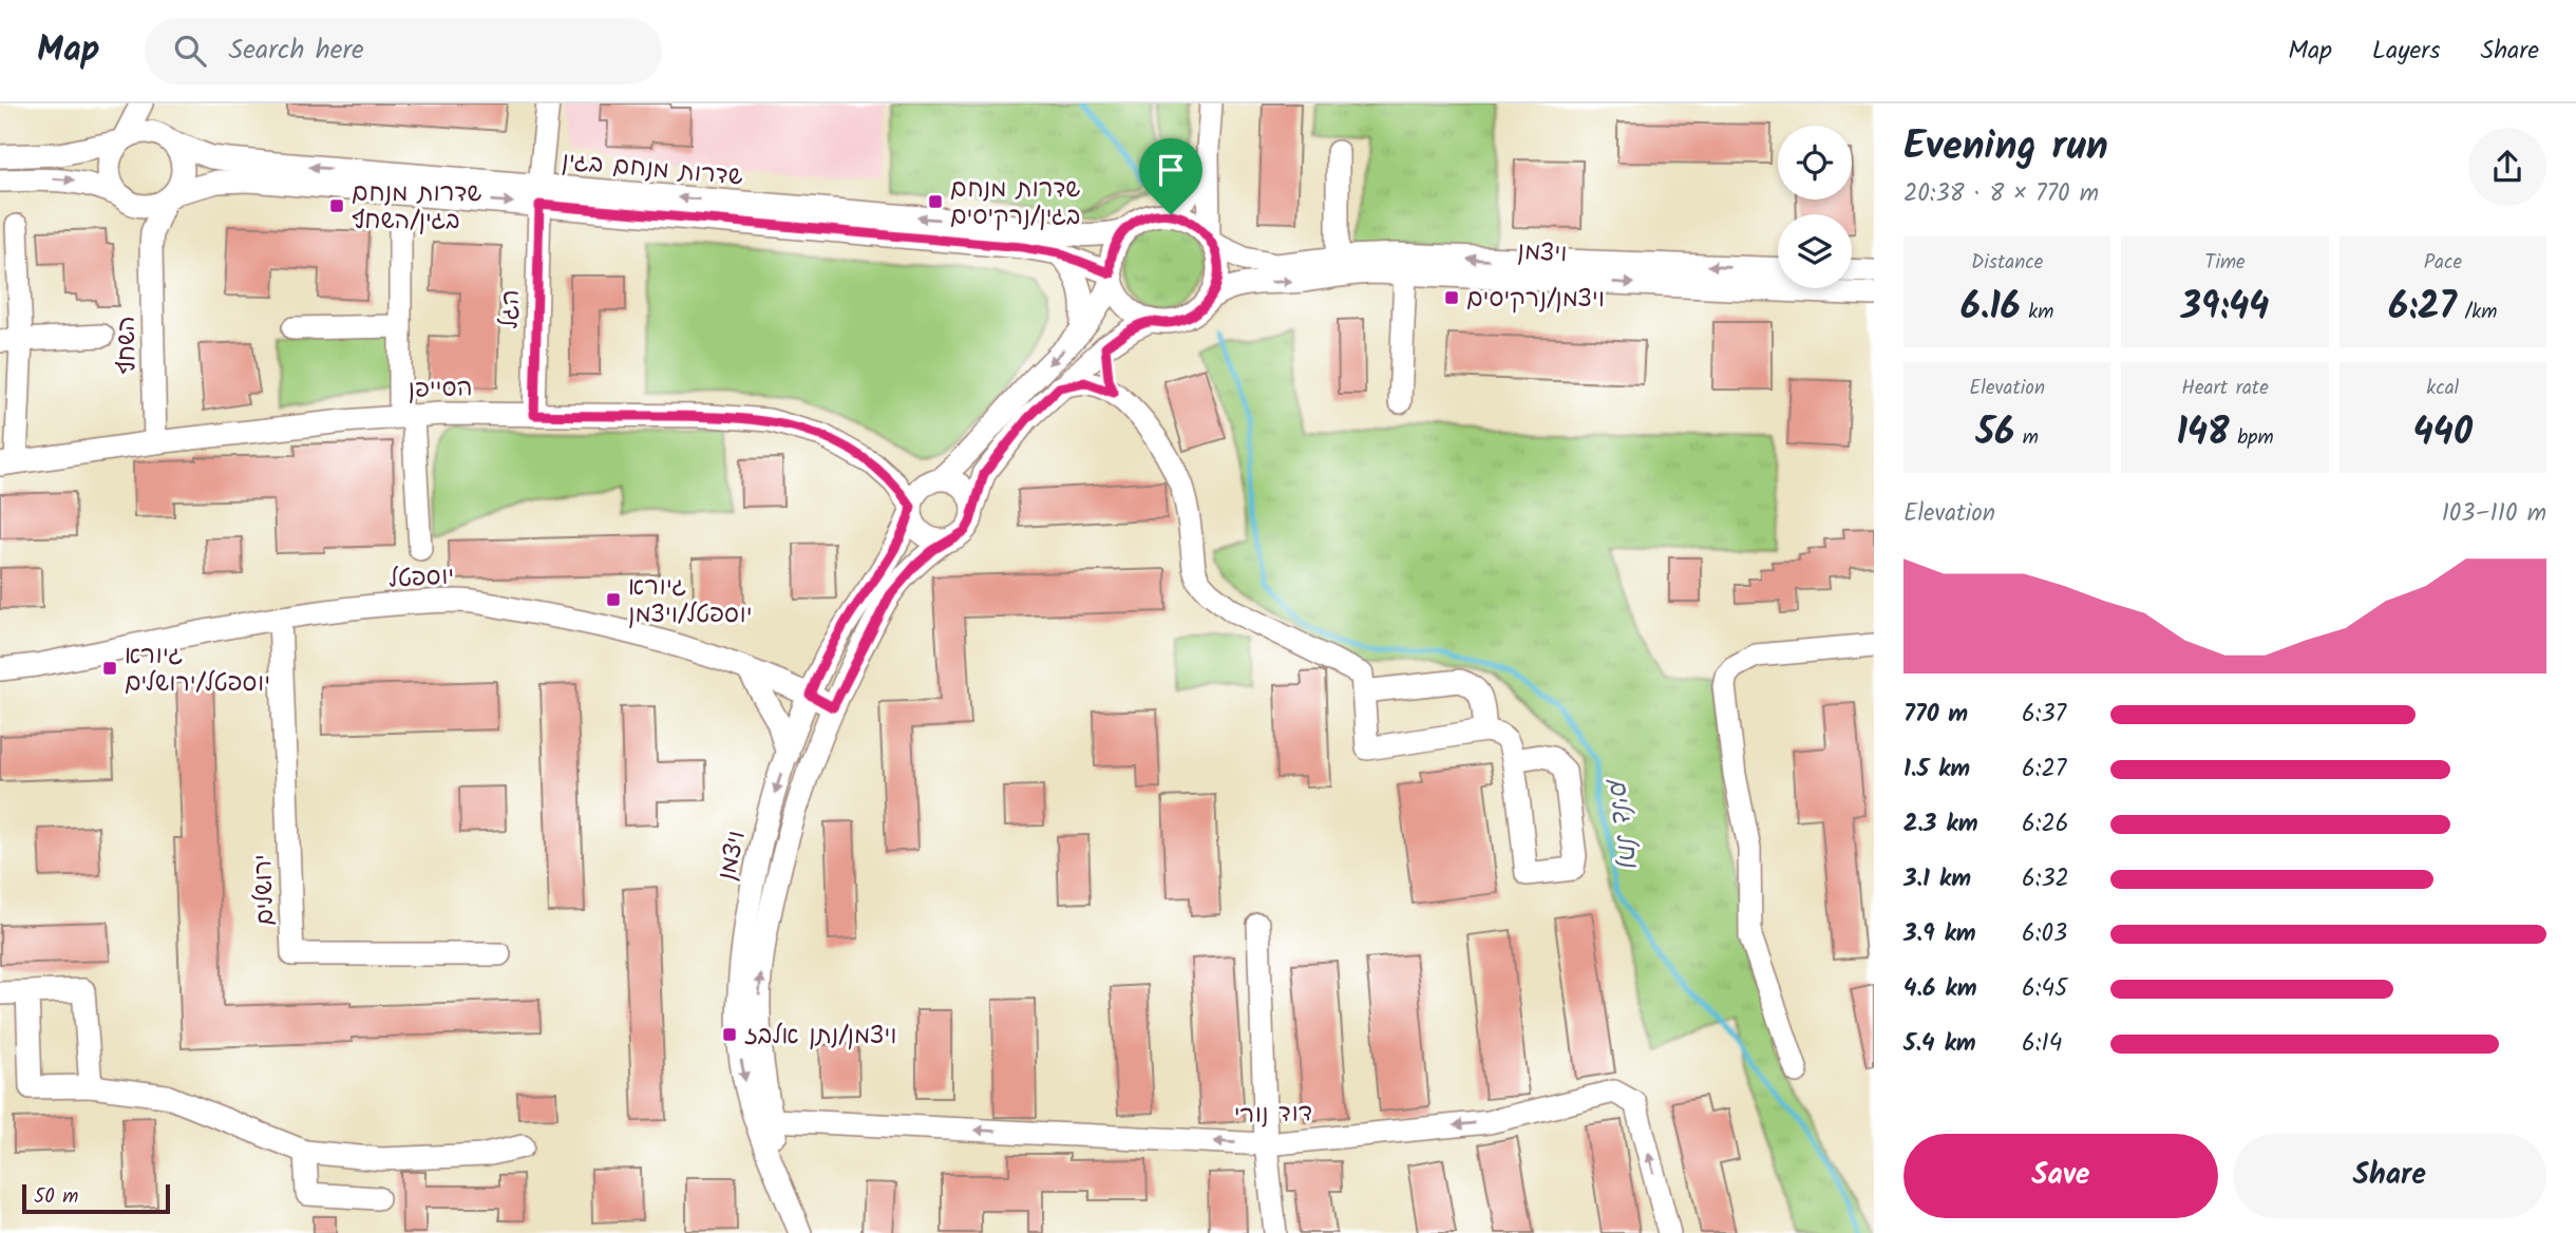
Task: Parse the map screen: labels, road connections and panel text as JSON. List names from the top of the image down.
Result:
{
  "streets": {
    "street": [
      "שדרות מנחם בגין",
      "ויצמן",
      "הגל",
      "השחף",
      "הסייפן",
      "יוספטל",
      "ירושלים",
      "דוד נורי"
    ]
  },
  "crossings": [
    ["שדרות מנחם בגין", "ויצמן"],
    ["שדרות מנחם בגין", "הגל"],
    ["שדרות מנחם בגין", "השחף"],
    ["ויצמן", "הסייפן"],
    ["ויצמן", "יוספטל"],
    ["ויצמן", "דוד נורי"],
    ["הגל", "הסייפן"],
    ["השחף", "הסייפן"],
    ["יוספטל", "ירושלים"]
  ],
  "one_way": ["דוד נורי"],
  "water": ["נחל גלים"],
  "places": {
    "transit": [
      "שדרות מנחם בגין/נרקיסים",
      "שדרות מנחם בגין/השחף",
      "ויצמן/נרקיסים",
      "גיורא יוספטל/ויצמן",
      "גיורא יוספטל/ירושלים",
      "ויצמן/נתן אלבז"
    ]
  },
  "scale_bar": "50 m",
  "page": {
    "header": "Map",
    "search": "Search here",
    "nav": ["Map", "Layers", "Share"],
    "heading": ["Evening run", "20:38 · 8 × 770 m"],
    "stats": [
      ["Distance", "6.16 km"],
      ["Time", "39:44"],
      ["Pace", "6:27 /km"],
      ["Elevation", "56 m"],
      ["Heart rate", "148 bpm"],
      ["kcal", "440"]
    ],
    "chart": ["Elevation", "103–110 m"],
    "list": [
      {
        "name": "770 m",
        "note": "6:37"
      },
      {
        "name": "1.5 km",
        "note": "6:27"
      },
      {
        "name": "2.3 km",
        "note": "6:26"
      },
      {
        "name": "3.1 km",
        "note": "6:32"
      },
      {
        "name": "3.9 km",
        "note": "6:03"
      },
      {
        "name": "4.6 km",
        "note": "6:45"
      },
      {
        "name": "5.4 km",
        "note": "6:14"
      }
    ],
    "buttons": ["Save", "Share"],
    "scale": "50 m"
  }
}
